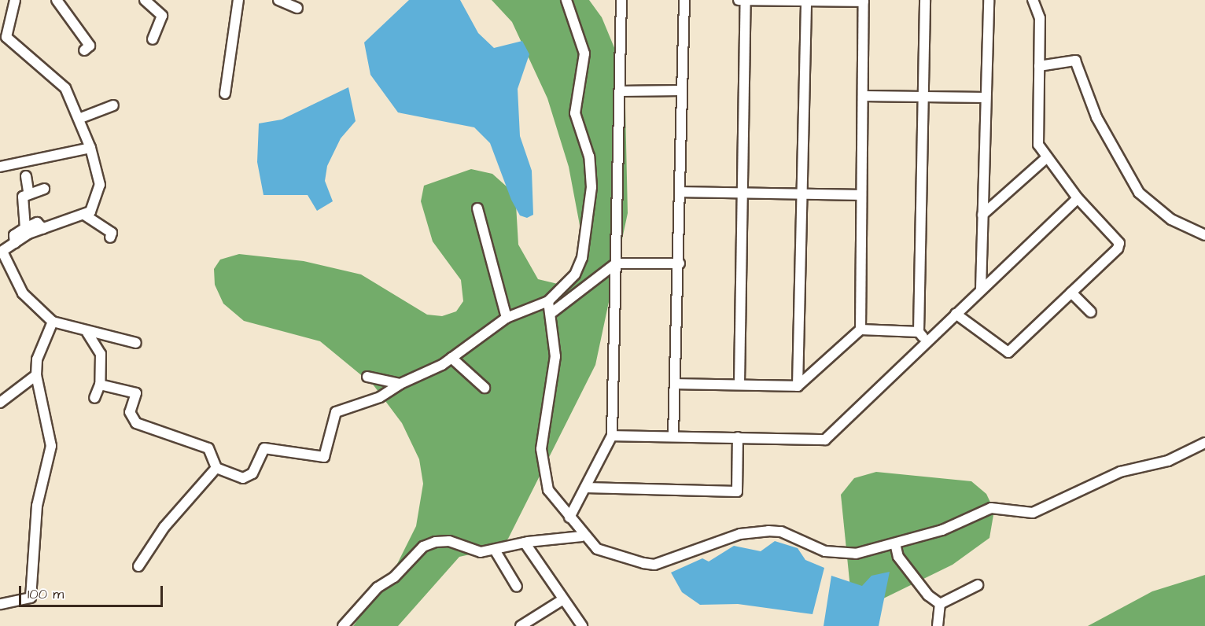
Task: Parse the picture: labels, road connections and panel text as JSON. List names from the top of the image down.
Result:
{
  "scale_bar": "100 m"
}
